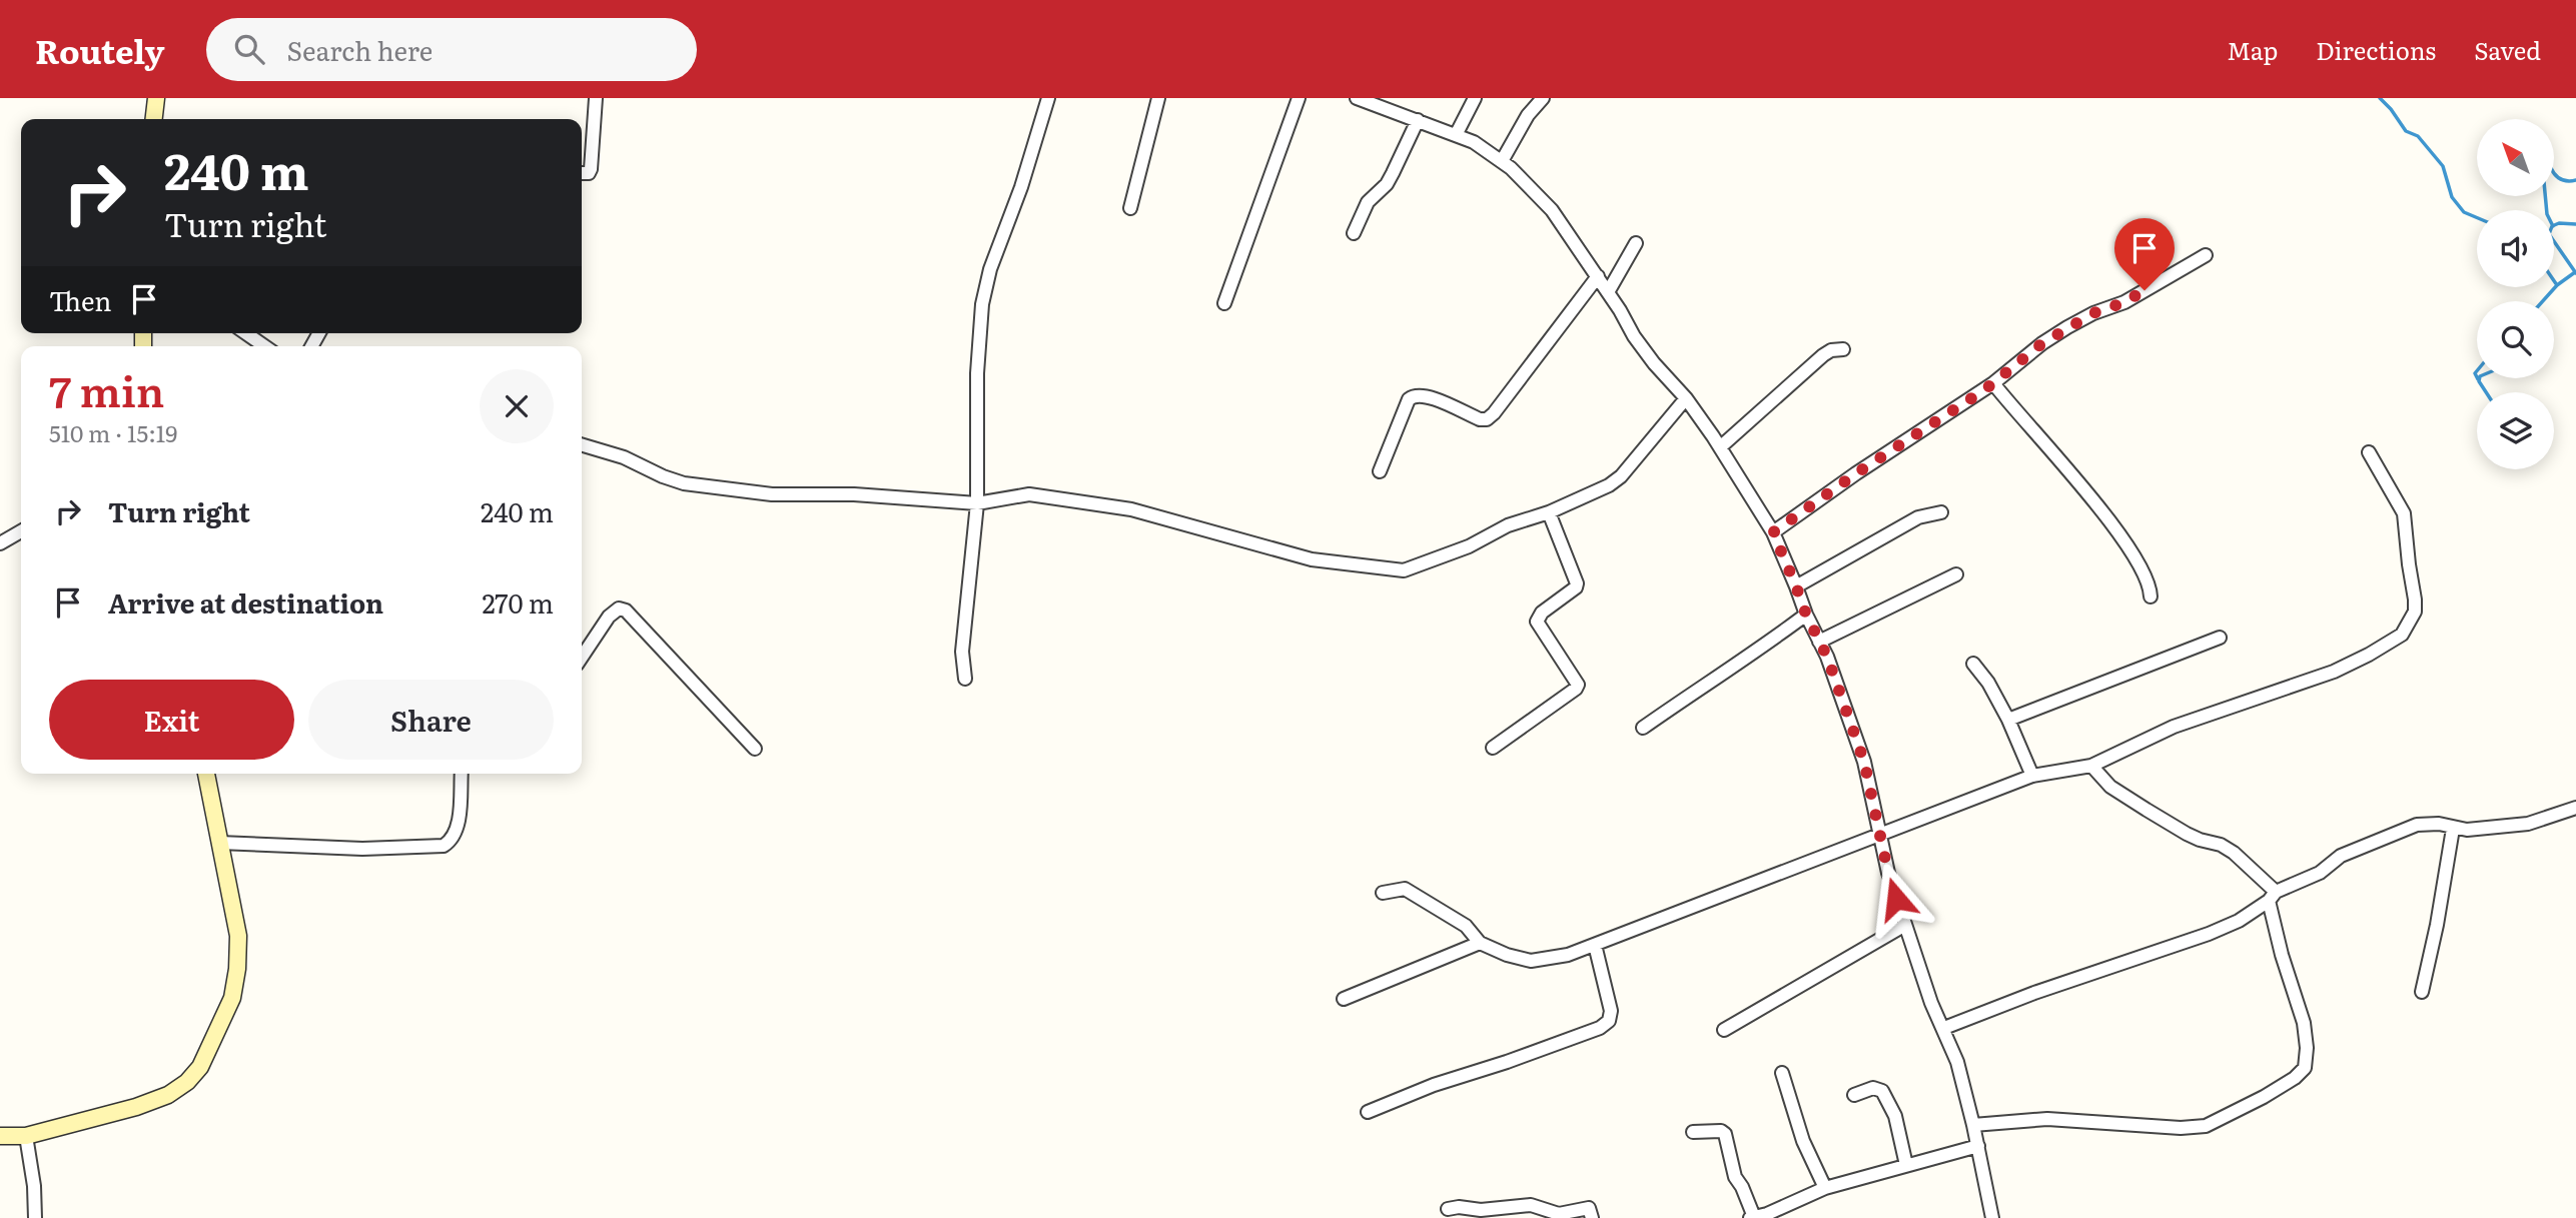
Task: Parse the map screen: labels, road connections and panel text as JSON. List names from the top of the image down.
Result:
{
  "north": "top left",
  "page": {
    "header": "Routely",
    "search": "Search here",
    "nav": ["Map", "Directions", "Saved"],
    "turn": ["240 m", "Turn right"],
    "then": "Then",
    "heading": ["7 min", "510 m · 15:19"],
    "list": [
      {
        "name": "Turn right",
        "value": "240 m"
      },
      {
        "name": "Arrive at destination",
        "value": "270 m"
      }
    ],
    "buttons": ["Exit", "Share"]
  }
}
